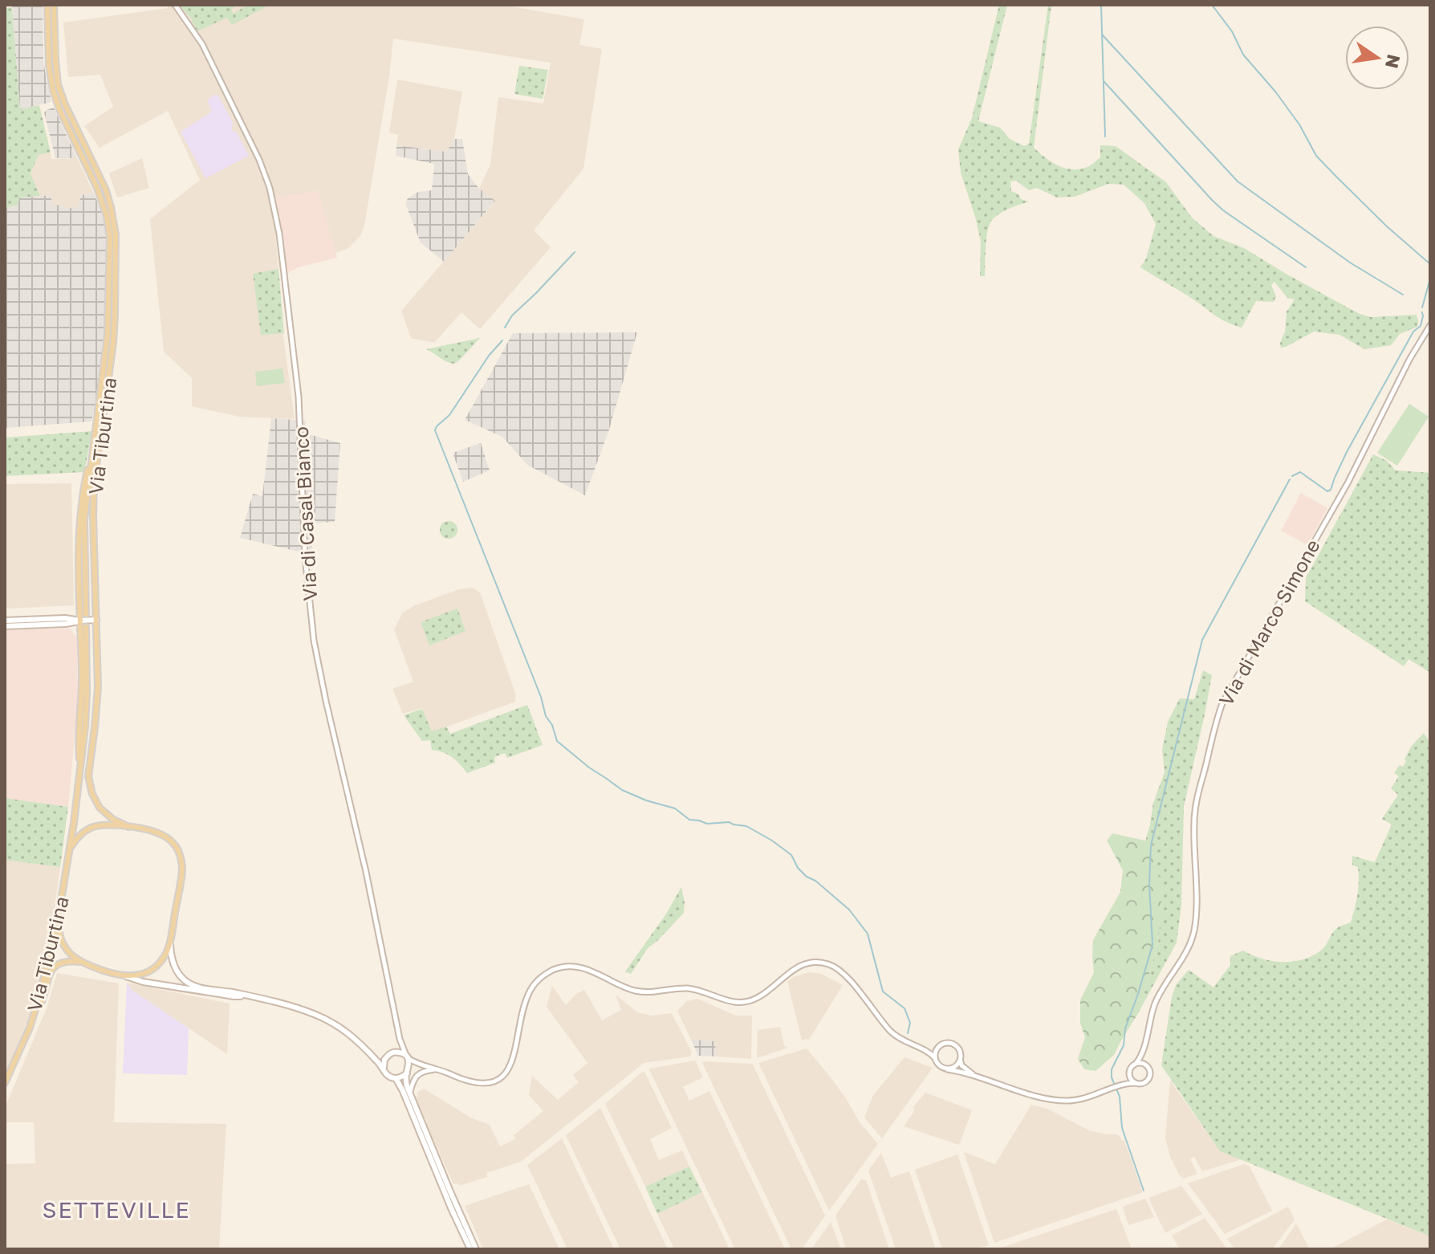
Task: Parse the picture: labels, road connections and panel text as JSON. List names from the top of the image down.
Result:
{
  "streets": {
    "main road": ["Via Tiburtina"],
    "street": ["Via di Casal Bianco", "Via di Marco Simone"]
  },
  "districts": ["SETTEVILLE"],
  "north": "right"
}
